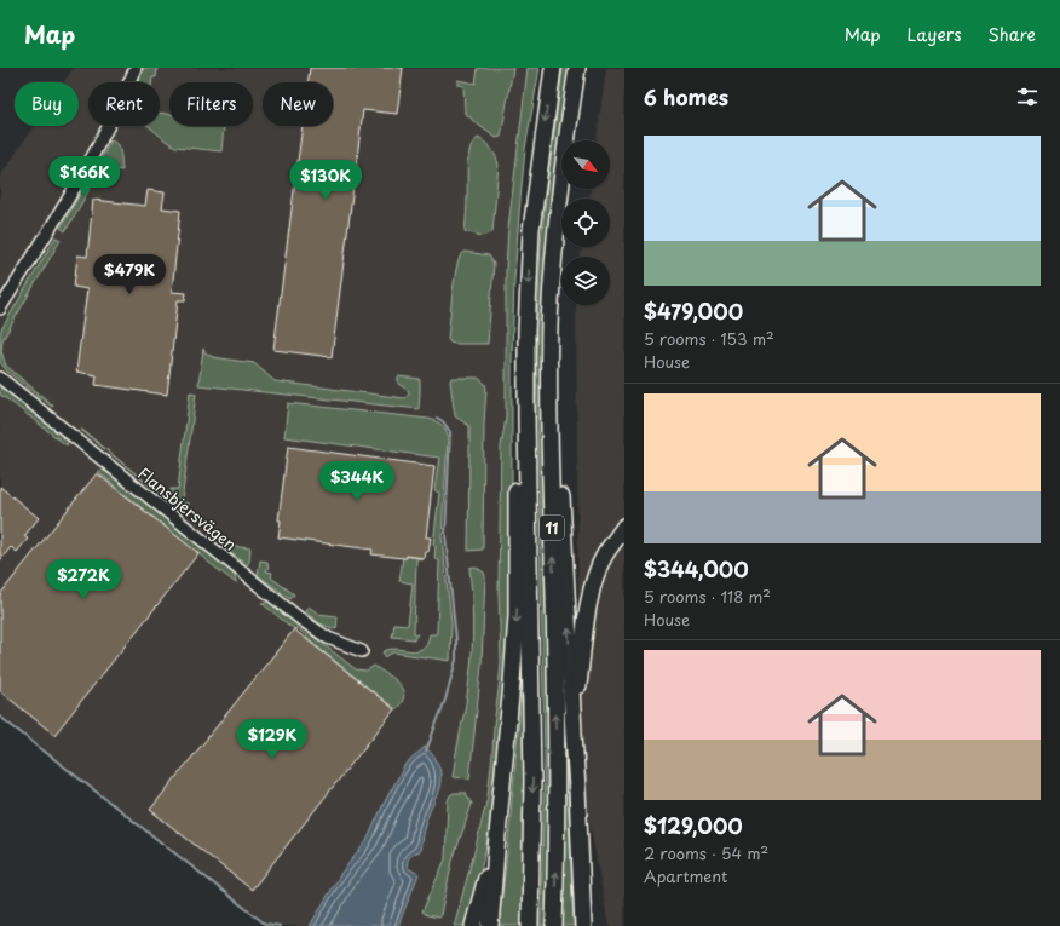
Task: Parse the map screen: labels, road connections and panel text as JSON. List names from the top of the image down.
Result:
{
  "streets": {
    "highway": ["11"],
    "street": ["Flansbjersvägen"]
  },
  "north": "bottom right",
  "page": {
    "header": "Map",
    "nav": ["Map", "Layers", "Share"],
    "heading": "6 homes",
    "chip": [
      "Buy",
      "Rent",
      "Filters",
      "New"
    ],
    "list": [
      {
        "name": "$479,000",
        "note": "5 rooms · 153 m² · House"
      },
      {
        "name": "$344,000",
        "note": "5 rooms · 118 m² · House"
      },
      {
        "name": "$129,000",
        "note": "2 rooms · 54 m² · Apartment"
      }
    ],
    "price": [
      "$166K",
      "$130K",
      "$479K",
      "$344K",
      "$272K",
      "$129K"
    ]
  }
}
